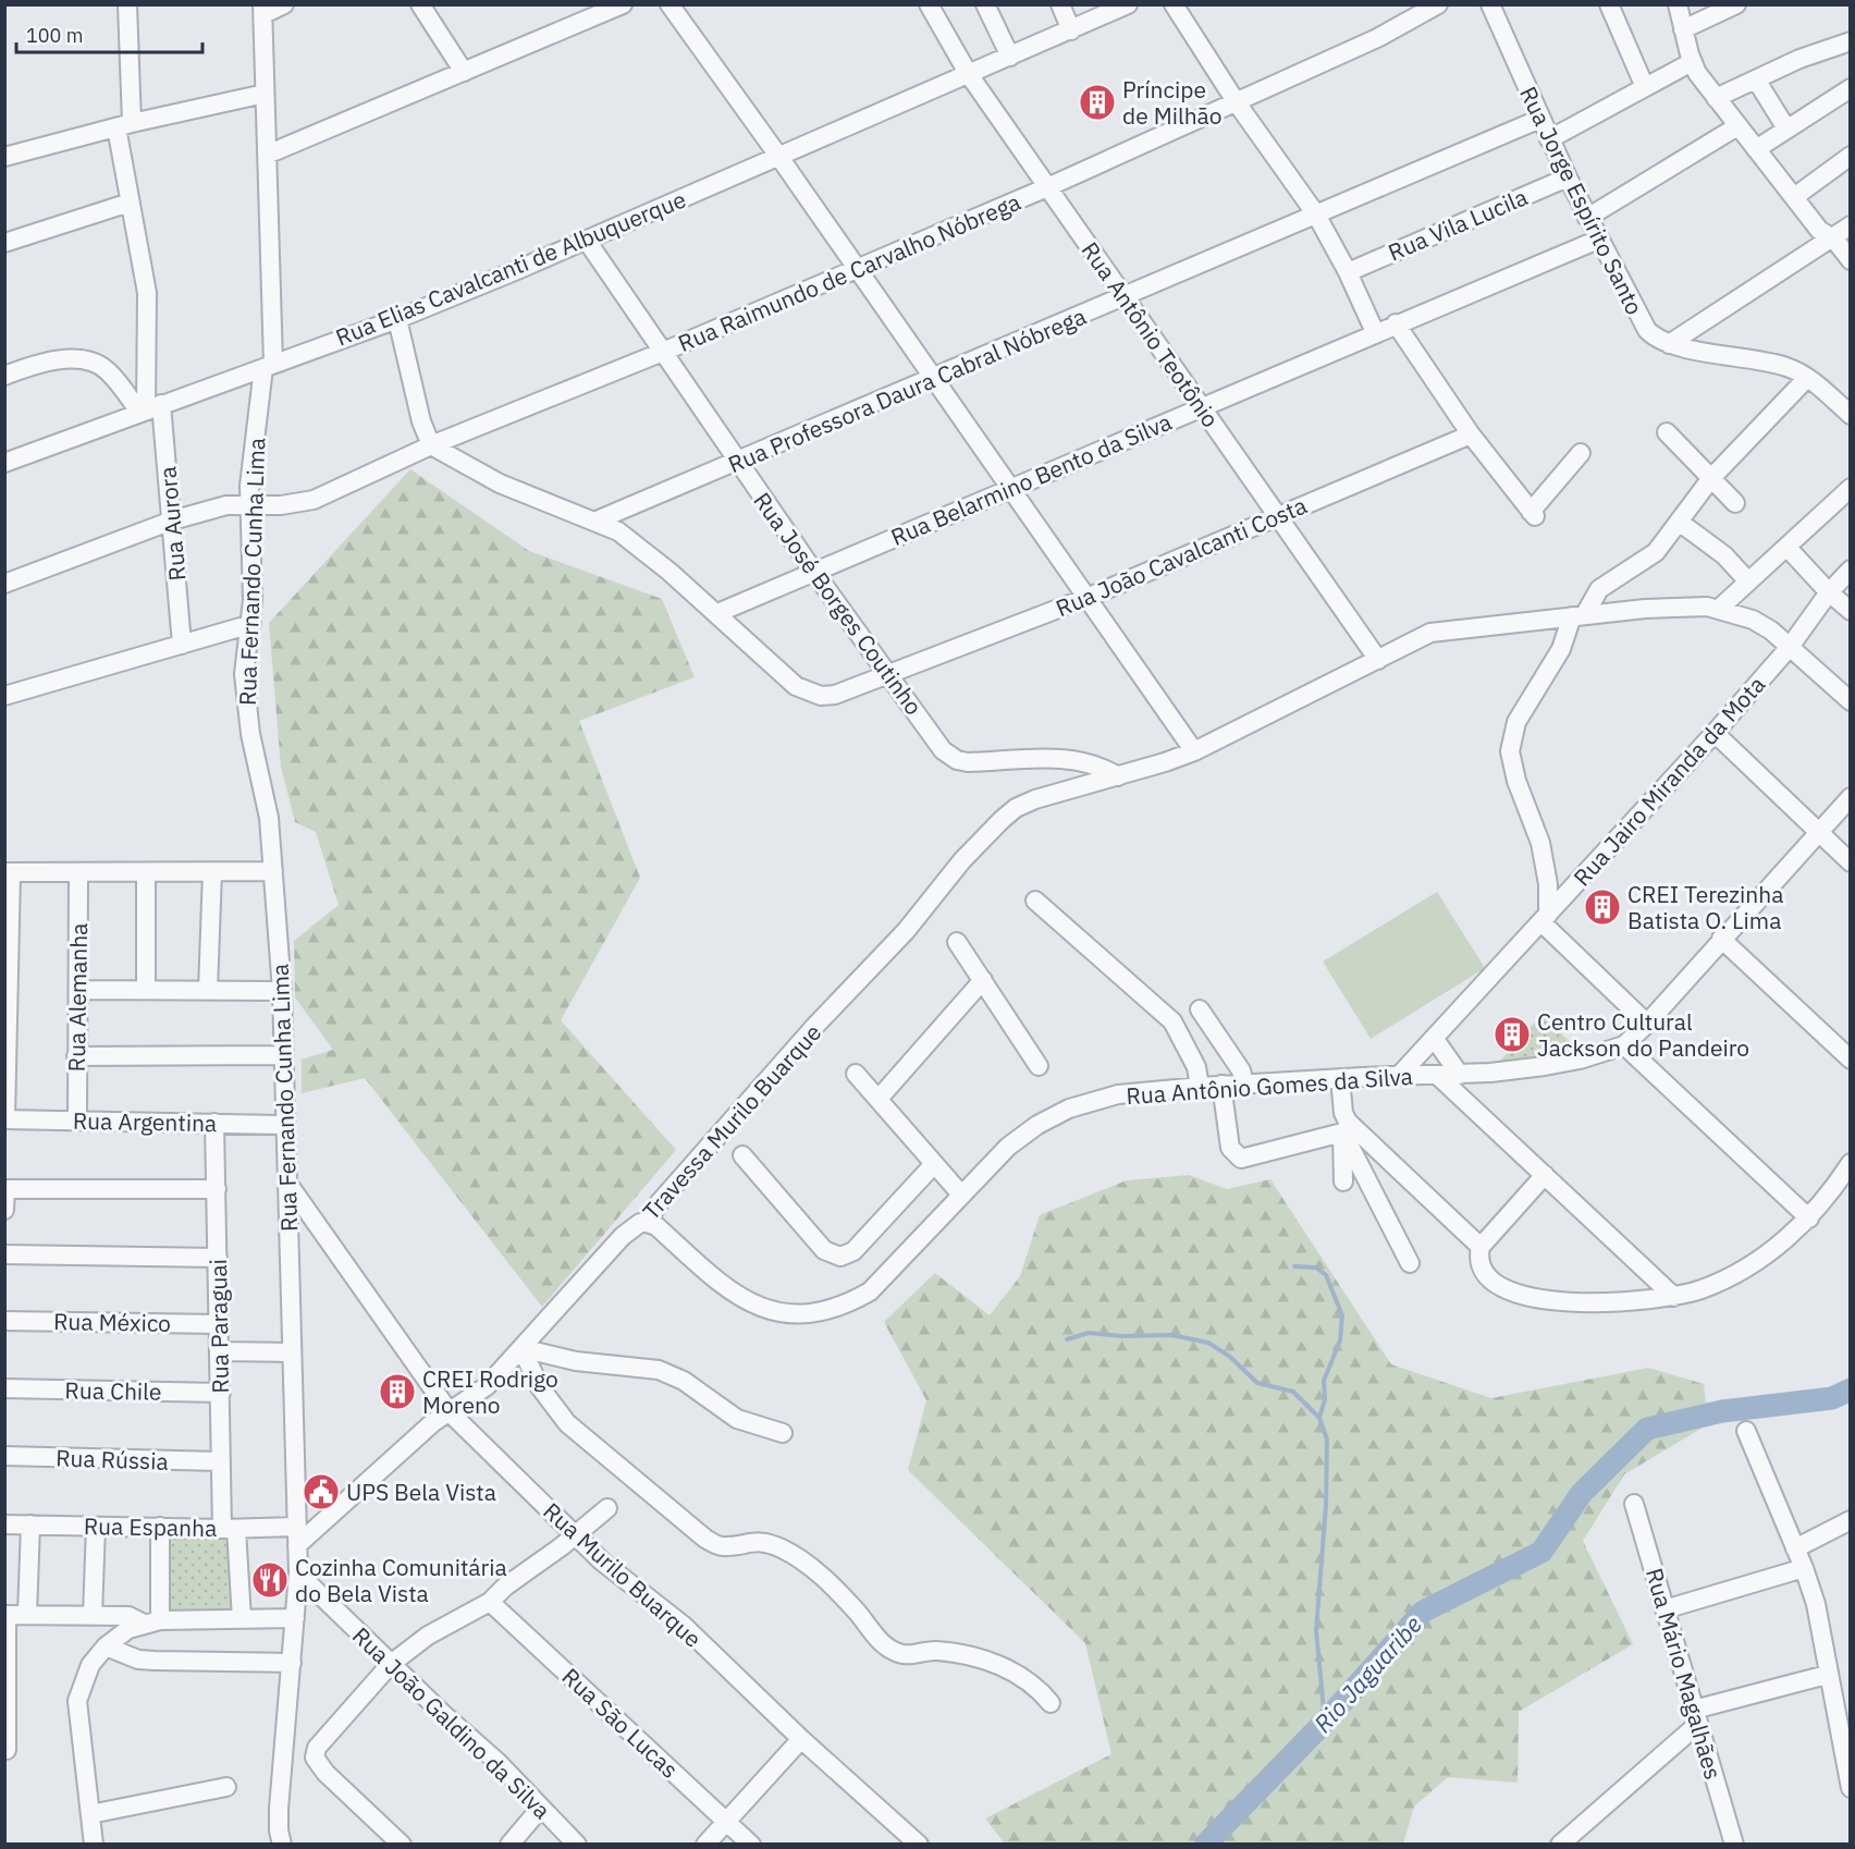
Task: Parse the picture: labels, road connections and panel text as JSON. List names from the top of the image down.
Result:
{
  "streets": {
    "street": [
      "Rua Jorge Espírito Santo",
      "Rua Vila Lucila",
      "Rua Elias Cavalcanti de Albuquerque",
      "Rua Raimundo de Carvalho Nóbrega",
      "Rua Antônio Teotônio",
      "Rua Professora Daura Cabral Nóbrega",
      "Rua Belarmino Bento da Silva",
      "Rua Aurora",
      "Rua João Cavalcanti Costa",
      "Rua Fernando Cunha Lima",
      "Rua José Borges Coutinho",
      "Rua Jairo Miranda da Mota",
      "Rua Alemanha",
      "Rua Antônio Gomes da Silva",
      "Rua Argentina",
      "Travessa Murilo Buarque",
      "Rua México",
      "Rua Paraguai",
      "Rua Chile",
      "Rua Rússia",
      "Rua Espanha",
      "Rua Murilo Buarque",
      "Rua Mário Magalhães",
      "Rua João Galdino da Silva",
      "Rua São Lucas"
    ]
  },
  "crossings": [
    ["Rua Jorge Espírito Santo", "Rua Vila Lucila"],
    ["Rua Jorge Espírito Santo", "Rua Professora Daura Cabral Nóbrega"],
    ["Rua Jorge Espírito Santo", "Rua Belarmino Bento da Silva"],
    ["Rua Jorge Espírito Santo", "Rua Jairo Miranda da Mota"],
    ["Rua Elias Cavalcanti de Albuquerque", "Rua Antônio Teotônio"],
    ["Rua Elias Cavalcanti de Albuquerque", "Rua Aurora"],
    ["Rua Elias Cavalcanti de Albuquerque", "Rua Fernando Cunha Lima"],
    ["Rua Elias Cavalcanti de Albuquerque", "Rua José Borges Coutinho"],
    ["Rua Raimundo de Carvalho Nóbrega", "Rua Antônio Teotônio"],
    ["Rua Raimundo de Carvalho Nóbrega", "Rua Aurora"],
    ["Rua Raimundo de Carvalho Nóbrega", "Rua João Cavalcanti Costa"],
    ["Rua Raimundo de Carvalho Nóbrega", "Rua Fernando Cunha Lima"],
    ["Rua Raimundo de Carvalho Nóbrega", "Rua José Borges Coutinho"],
    ["Rua Antônio Teotônio", "Rua Professora Daura Cabral Nóbrega"],
    ["Rua Antônio Teotônio", "Rua Belarmino Bento da Silva"],
    ["Rua Antônio Teotônio", "Rua João Cavalcanti Costa"],
    ["Rua Antônio Teotônio", "Travessa Murilo Buarque"],
    ["Rua Professora Daura Cabral Nóbrega", "Rua João Cavalcanti Costa"],
    ["Rua Professora Daura Cabral Nóbrega", "Rua José Borges Coutinho"],
    ["Rua Belarmino Bento da Silva", "Rua João Cavalcanti Costa"],
    ["Rua Belarmino Bento da Silva", "Rua José Borges Coutinho"],
    ["Rua João Cavalcanti Costa", "Rua José Borges Coutinho"],
    ["Rua Fernando Cunha Lima", "Rua Argentina"],
    ["Rua Fernando Cunha Lima", "Travessa Murilo Buarque"],
    ["Rua Fernando Cunha Lima", "Rua Espanha"],
    ["Rua Fernando Cunha Lima", "Rua Murilo Buarque"],
    ["Rua Fernando Cunha Lima", "Rua João Galdino da Silva"],
    ["Rua José Borges Coutinho", "Travessa Murilo Buarque"],
    ["Rua Jairo Miranda da Mota", "Rua Antônio Gomes da Silva"],
    ["Rua Alemanha", "Rua Argentina"],
    ["Rua Antônio Gomes da Silva", "Travessa Murilo Buarque"],
    ["Rua Argentina", "Rua Paraguai"],
    ["Travessa Murilo Buarque", "Rua Murilo Buarque"],
    ["Rua México", "Rua Paraguai"],
    ["Rua Paraguai", "Rua Chile"],
    ["Rua Paraguai", "Rua Rússia"],
    ["Rua Paraguai", "Rua Espanha"]
  ],
  "water": ["Rio Jaguaribe"],
  "places": {
    "building": [
      "Príncipe de Milhão",
      "CREI Terezinha Batista O. Lima",
      "Centro Cultural Jackson do Pandeiro",
      "CREI Rodrigo Moreno"
    ],
    "public building": ["UPS Bela Vista"],
    "restaurant": ["Cozinha Comunitária do Bela Vista"]
  },
  "scale_bar": "100 m"
}
